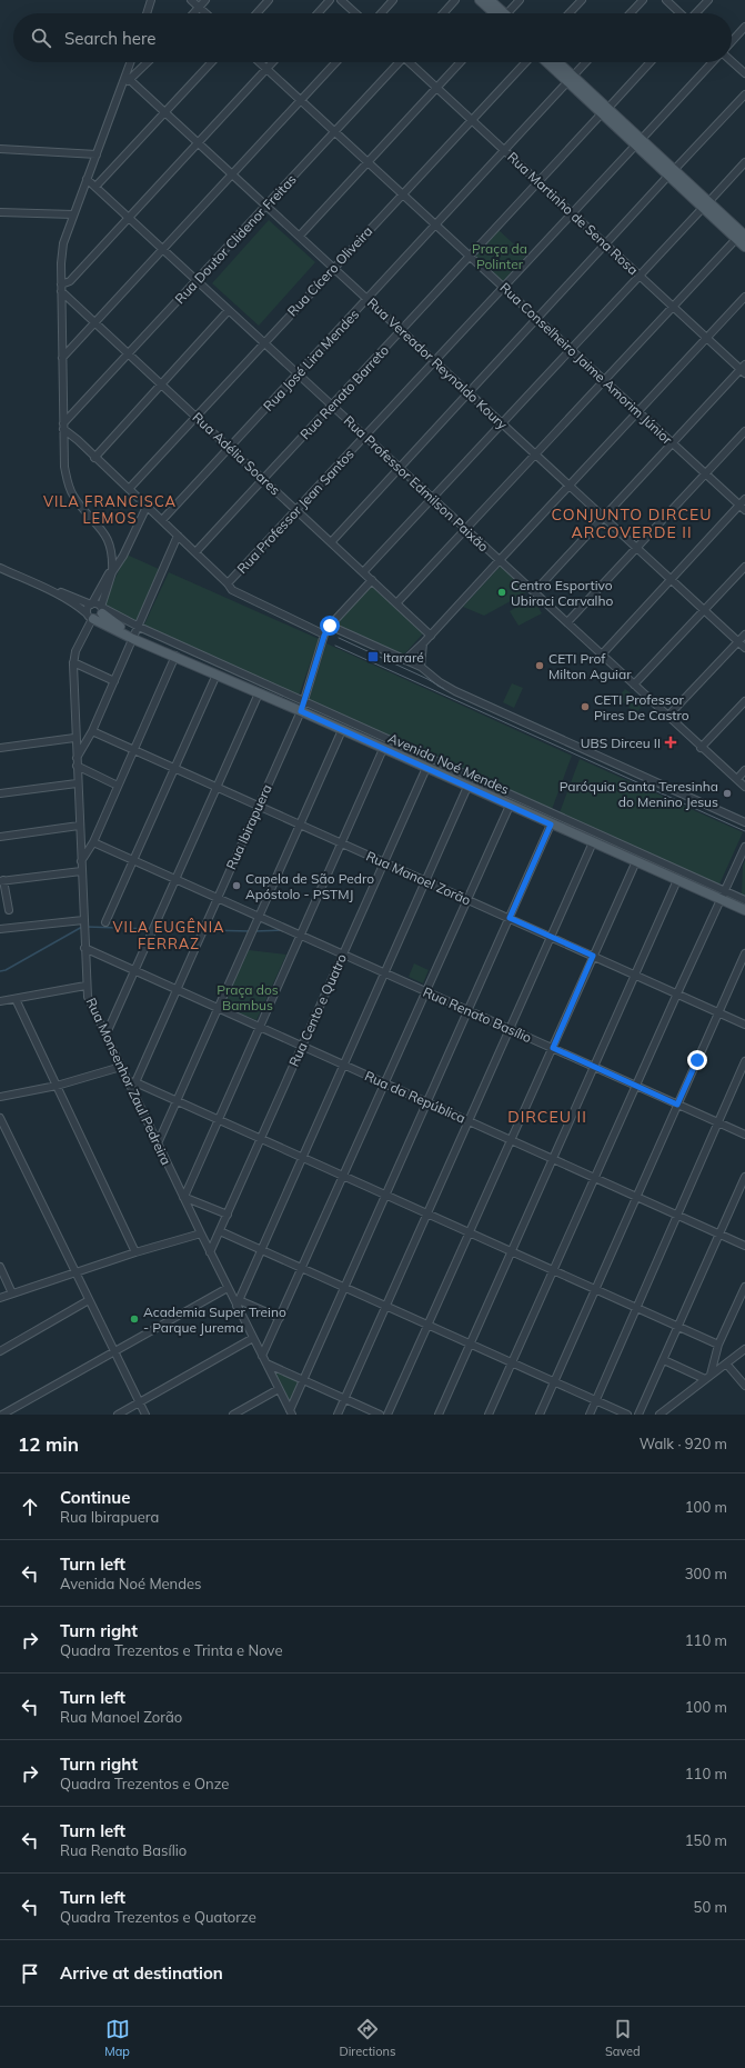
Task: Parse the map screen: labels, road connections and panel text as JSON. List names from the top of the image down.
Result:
{
  "streets": {
    "main road": ["Avenida Noé Mendes"],
    "street": [
      "Rua Martinho de Sena Rosa",
      "Rua Doutor Clidenor Freitas",
      "Rua Cícero Oliveira",
      "Rua José Lira Mendes",
      "Rua Vereador Reynaldo Koury",
      "Rua Conselheiro Jaime Amorim Júnior",
      "Rua Renato Barreto",
      "Rua Adélia Soares",
      "Rua Professor Edmilson Paixão",
      "Rua Professor Jean Santos",
      "Rua Ibirapuera",
      "Rua Manoel Zorão",
      "Rua Cento e Quatro",
      "Rua Renato Basílio",
      "Rua Monsenhor Zaul Pedreira",
      "Rua da República"
    ]
  },
  "crossings": [
    ["Rua Martinho de Sena Rosa", "Rua Cícero Oliveira"],
    ["Rua Martinho de Sena Rosa", "Rua José Lira Mendes"],
    ["Rua Martinho de Sena Rosa", "Rua Renato Barreto"],
    ["Rua Martinho de Sena Rosa", "Rua Professor Jean Santos"],
    ["Rua Doutor Clidenor Freitas", "Rua Vereador Reynaldo Koury"],
    ["Rua Doutor Clidenor Freitas", "Rua Conselheiro Jaime Amorim Júnior"],
    ["Rua Doutor Clidenor Freitas", "Rua Adélia Soares"],
    ["Rua Doutor Clidenor Freitas", "Rua Professor Edmilson Paixão"],
    ["Rua Cícero Oliveira", "Rua Vereador Reynaldo Koury"],
    ["Rua Cícero Oliveira", "Rua Conselheiro Jaime Amorim Júnior"],
    ["Rua Cícero Oliveira", "Rua Adélia Soares"],
    ["Rua Cícero Oliveira", "Rua Professor Edmilson Paixão"],
    ["Rua José Lira Mendes", "Rua Vereador Reynaldo Koury"],
    ["Rua José Lira Mendes", "Rua Conselheiro Jaime Amorim Júnior"],
    ["Rua José Lira Mendes", "Rua Adélia Soares"],
    ["Rua José Lira Mendes", "Rua Professor Edmilson Paixão"],
    ["Rua Vereador Reynaldo Koury", "Rua Renato Barreto"],
    ["Rua Vereador Reynaldo Koury", "Rua Professor Jean Santos"],
    ["Rua Conselheiro Jaime Amorim Júnior", "Rua Renato Barreto"],
    ["Rua Conselheiro Jaime Amorim Júnior", "Rua Professor Jean Santos"],
    ["Rua Renato Barreto", "Rua Adélia Soares"],
    ["Rua Renato Barreto", "Rua Professor Edmilson Paixão"],
    ["Rua Adélia Soares", "Rua Professor Jean Santos"],
    ["Rua Adélia Soares", "Rua Ibirapuera"],
    ["Rua Professor Edmilson Paixão", "Rua Professor Jean Santos"],
    ["Avenida Noé Mendes", "Rua Ibirapuera"],
    ["Avenida Noé Mendes", "Rua Cento e Quatro"],
    ["Avenida Noé Mendes", "Rua Monsenhor Zaul Pedreira"],
    ["Rua Ibirapuera", "Rua Manoel Zorão"],
    ["Rua Ibirapuera", "Rua Renato Basílio"],
    ["Rua Ibirapuera", "Rua da República"],
    ["Rua Manoel Zorão", "Rua Cento e Quatro"],
    ["Rua Cento e Quatro", "Rua Renato Basílio"],
    ["Rua Cento e Quatro", "Rua Monsenhor Zaul Pedreira"],
    ["Rua Cento e Quatro", "Rua da República"],
    ["Rua Monsenhor Zaul Pedreira", "Rua da República"]
  ],
  "districts": [
    "VILA FRANCISCA LEMOS",
    "CONJUNTO DIRCEU ARCOVERDE II",
    "VILA EUGÊNIA FERRAZ",
    "DIRCEU II"
  ],
  "parks": ["Praça da Polinter", "Praça dos Bambus"],
  "places": {
    "other": [
      "Centro Esportivo Ubiraci Carvalho",
      "CETI Prof Milton Aguiar",
      "CETI Professor Pires De Castro",
      "Paróquia Santa Teresinha do Menino Jesus",
      "Capela de São Pedro Apóstolo - PSTMJ",
      "Academia Super Treino - Parque Jurema"
    ],
    "transit": ["Itararé"],
    "health": ["UBS Dirceu II"]
  },
  "page": {
    "search": "Search here",
    "heading": ["12 min", "Walk · 920 m"],
    "list": [
      ["Continue", "Rua Ibirapuera", "100 m"],
      ["Turn left", "Avenida Noé Mendes", "300 m"],
      ["Turn right", "Quadra Trezentos e Trinta e Nove", "110 m"],
      ["Turn left", "Rua Manoel Zorão", "100 m"],
      ["Turn right", "Quadra Trezentos e Onze", "110 m"],
      ["Turn left", "Rua Renato Basílio", "150 m"],
      ["Turn left", "Quadra Trezentos e Quatorze", "50 m"],
      "Arrive at destination"
    ],
    "nav": ["Map", "Directions", "Saved"]
  }
}
